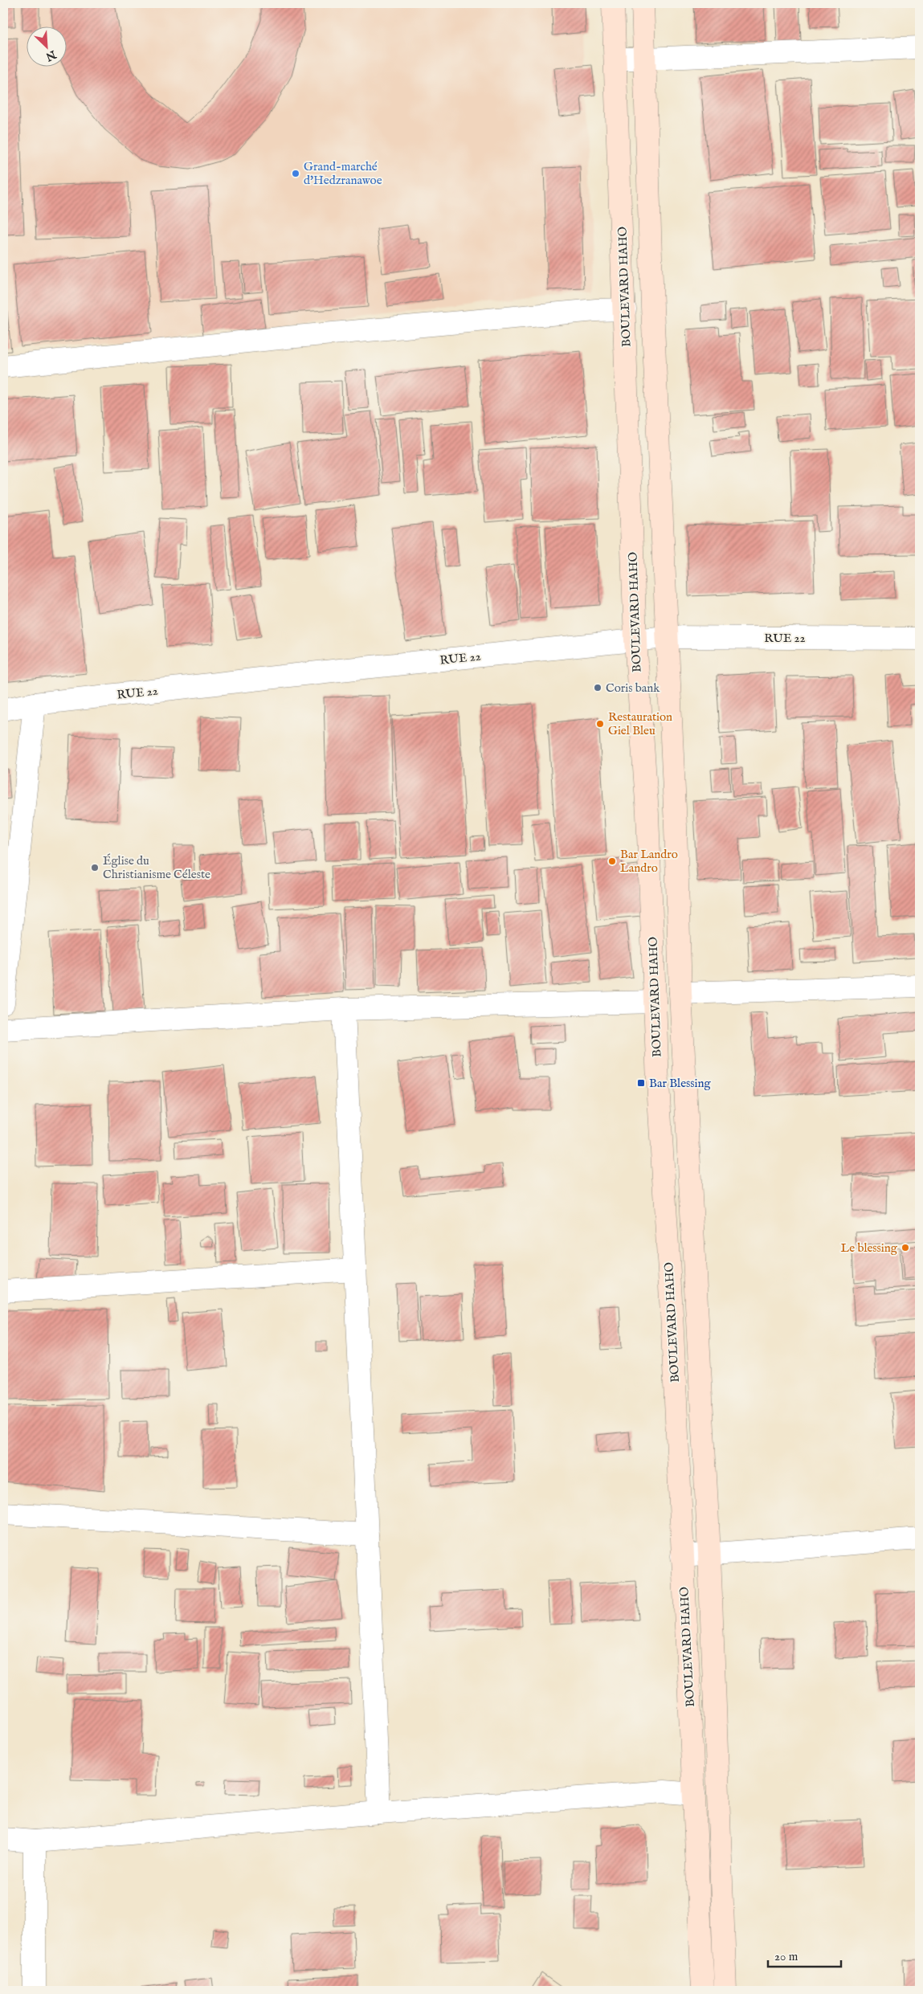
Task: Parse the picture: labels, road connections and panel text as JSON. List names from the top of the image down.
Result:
{
  "streets": {
    "main road": ["BOULEVARD HAHO"],
    "street": ["RUE 22"]
  },
  "crossings": [
    ["BOULEVARD HAHO", "RUE 22"]
  ],
  "places": {
    "other": [
      "Grand-marché d'Hedzranawoe",
      "Coris bank",
      "Restauration Giel Bleu",
      "Bar Landro Landro",
      "Église du Christianisme Céleste",
      "Le blessing"
    ],
    "transit": ["Bar Blessing"]
  },
  "scale_bar": "20 m",
  "north": "bottom right"
}
